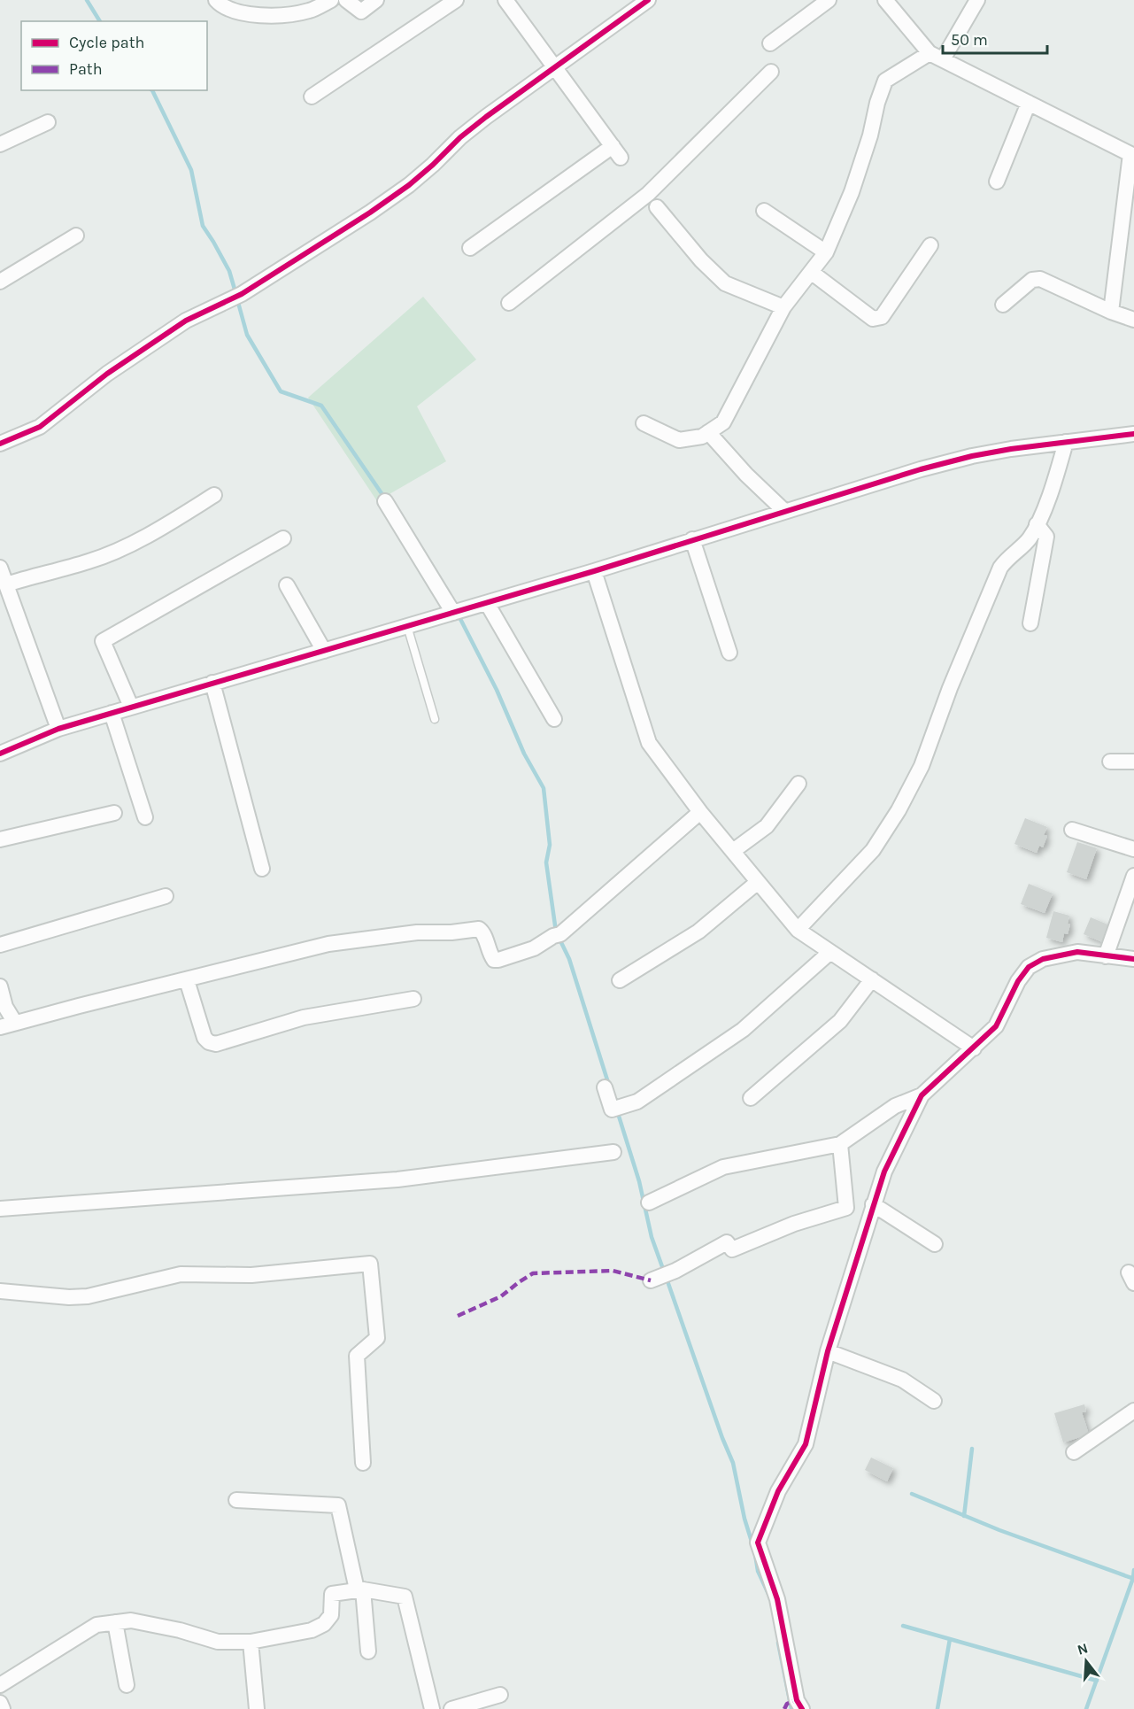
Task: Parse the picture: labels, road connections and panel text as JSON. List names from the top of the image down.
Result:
{
  "legend": ["Cycle path", "Path"],
  "scale_bar": "50 m",
  "north": "top"
}
